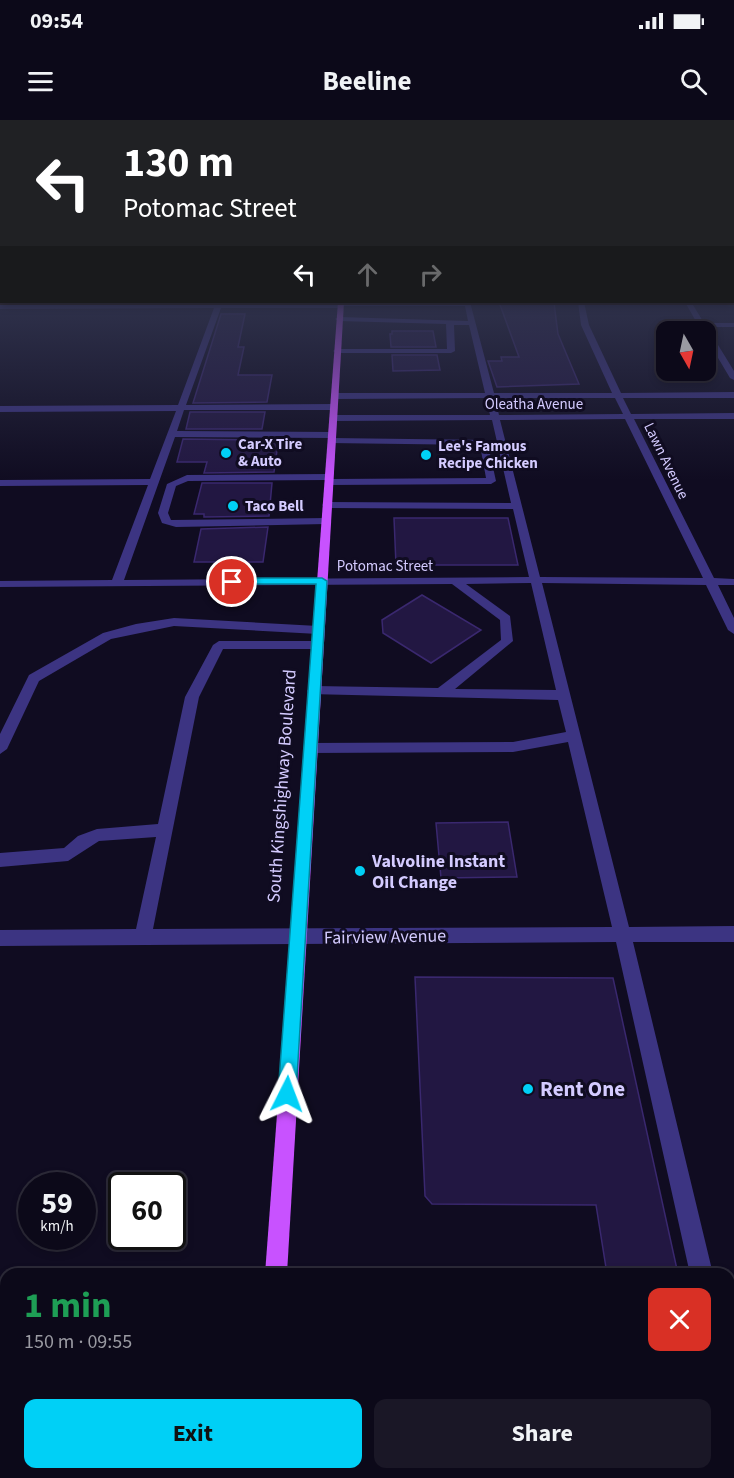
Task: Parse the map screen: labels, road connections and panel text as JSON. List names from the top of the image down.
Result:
{
  "streets": {
    "main road": ["South Kingshighway Boulevard"],
    "street": [
      "Oleatha Avenue",
      "Lawn Avenue",
      "Potomac Street",
      "Fairview Avenue"
    ]
  },
  "crossings": [
    ["Oleatha Avenue", "Lawn Avenue"],
    ["Oleatha Avenue", "South Kingshighway Boulevard"],
    ["Lawn Avenue", "Potomac Street"],
    ["Potomac Street", "South Kingshighway Boulevard"],
    ["South Kingshighway Boulevard", "Fairview Avenue"]
  ],
  "places": [
    "Car-X Tire & Auto",
    "Lee's Famous Recipe Chicken",
    "Taco Bell",
    "Valvoline Instant Oil Change",
    "Rent One"
  ],
  "north": "bottom",
  "page": {
    "status": "09:54",
    "header": "Beeline",
    "turn": ["130 m", "Potomac Street"],
    "speed": "59 km/h",
    "limit": "60",
    "heading": ["1 min", "150 m · 09:55"],
    "buttons": ["Exit", "Share"]
  }
}
